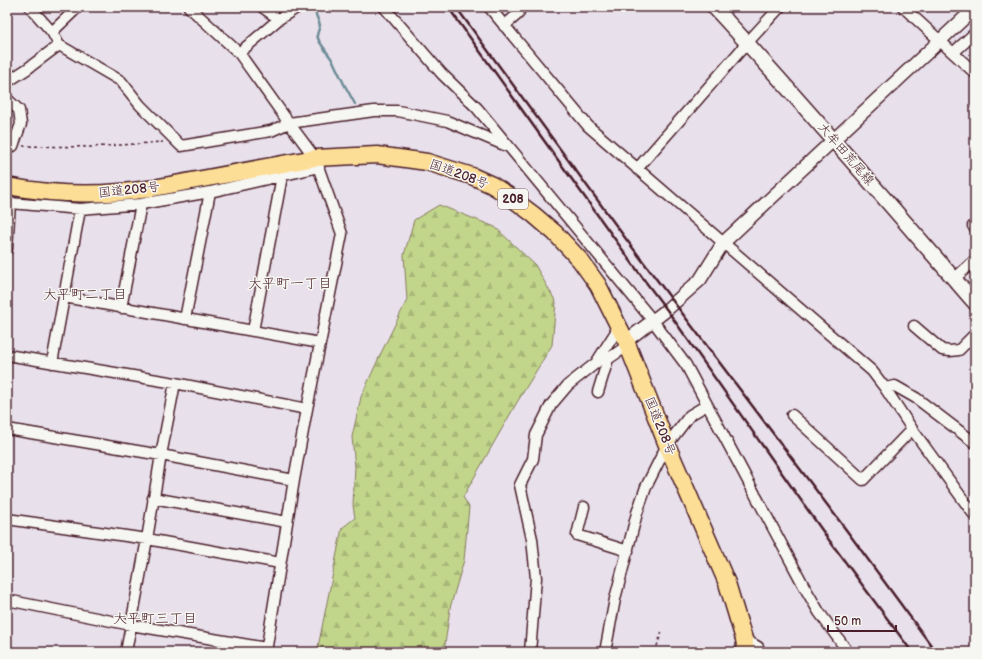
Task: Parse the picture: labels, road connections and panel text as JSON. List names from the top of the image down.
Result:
{
  "streets": {
    "highway": ["国道208号", "208"],
    "main road": ["大牟田荒尾線"]
  },
  "districts": ["大平町一丁目", "大平町二丁目", "大平町三丁目"],
  "scale_bar": "50 m"
}
